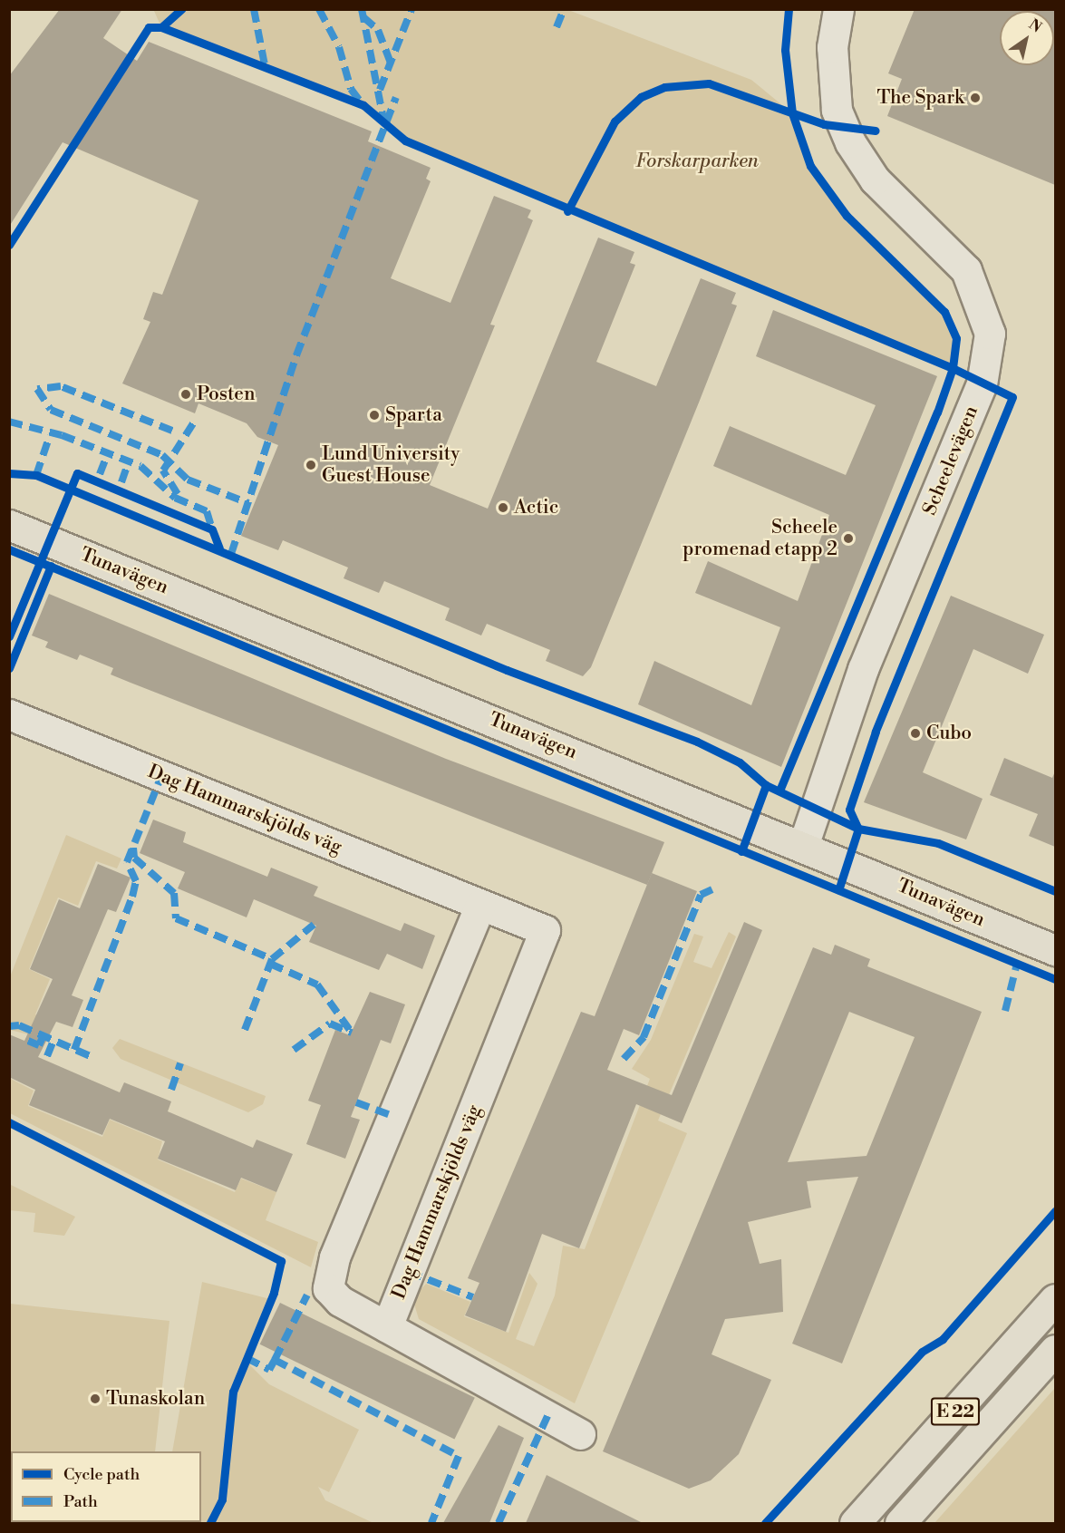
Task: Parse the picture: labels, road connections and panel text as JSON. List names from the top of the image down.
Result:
{
  "streets": {
    "main road": ["Tunavägen", "E 22"],
    "street": ["Scheelevägen", "Dag Hammarskjölds väg"]
  },
  "crossings": [
    ["Scheelevägen", "Tunavägen"]
  ],
  "parks": ["Forskarparken"],
  "places": [
    "The Spark",
    "Posten",
    "Sparta",
    "Lund University Guest House",
    "Actic",
    "Scheele promenad etapp 2",
    "Cubo",
    "Tunaskolan"
  ],
  "legend": ["Cycle path", "Path"],
  "north": "top right"
}
